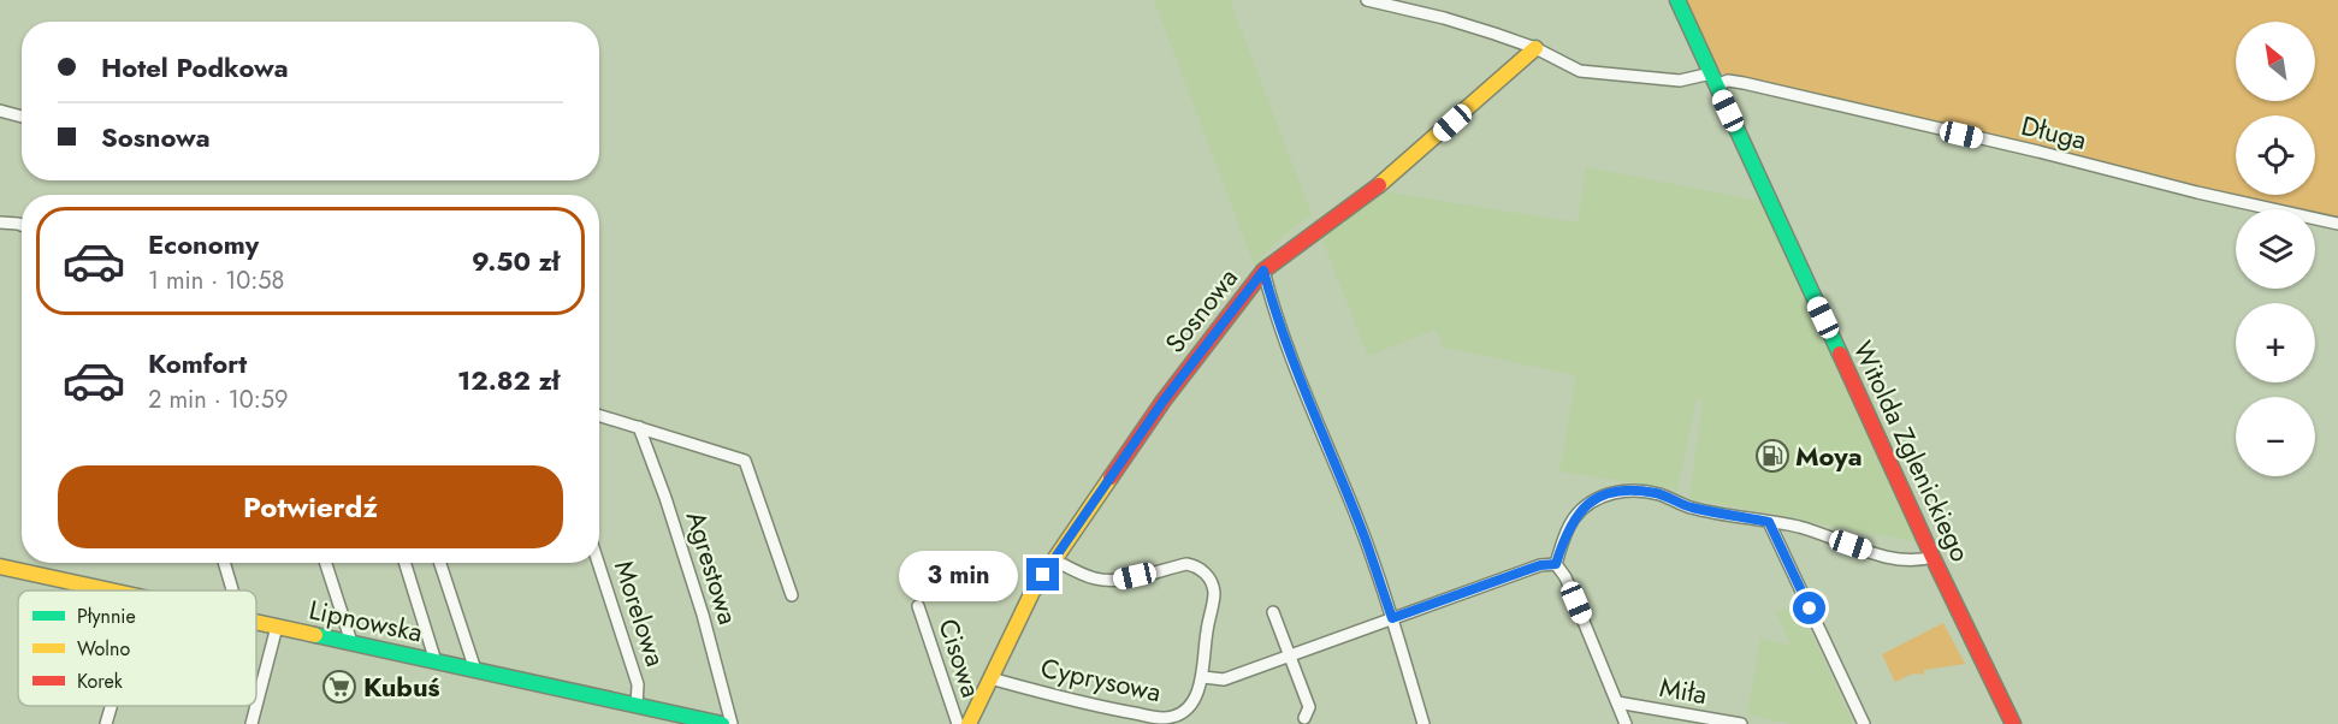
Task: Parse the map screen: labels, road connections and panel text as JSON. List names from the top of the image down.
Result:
{
  "streets": {
    "main road": ["Sosnowa", "Witolda Zglenickiego", "Lipnowska"],
    "street": [
      "Długa",
      "Agrestowa",
      "Morelowa",
      "Cisowa",
      "Cyprysowa",
      "Miła"
    ]
  },
  "crossings": [
    ["Długa", "Witolda Zglenickiego"],
    ["Sosnowa", "Cyprysowa"],
    ["Morelowa", "Lipnowska"]
  ],
  "places": {
    "fuel station": ["Moya"],
    "supermarket": ["Kubuś"]
  },
  "legend": ["Płynnie", "Wolno", "Korek"],
  "north": "top left",
  "page": {
    "map_buttons": ["+", "−"],
    "banner": ["Hotel Podkowa", "Sosnowa"],
    "list": [
      {
        "name": "Economy",
        "note": "1 min · 10:58",
        "value": "9.50 zł"
      },
      {
        "name": "Komfort",
        "note": "2 min · 10:59",
        "value": "12.82 zł"
      }
    ],
    "buttons": "Potwierdź",
    "bubble": "3 min"
  }
}
